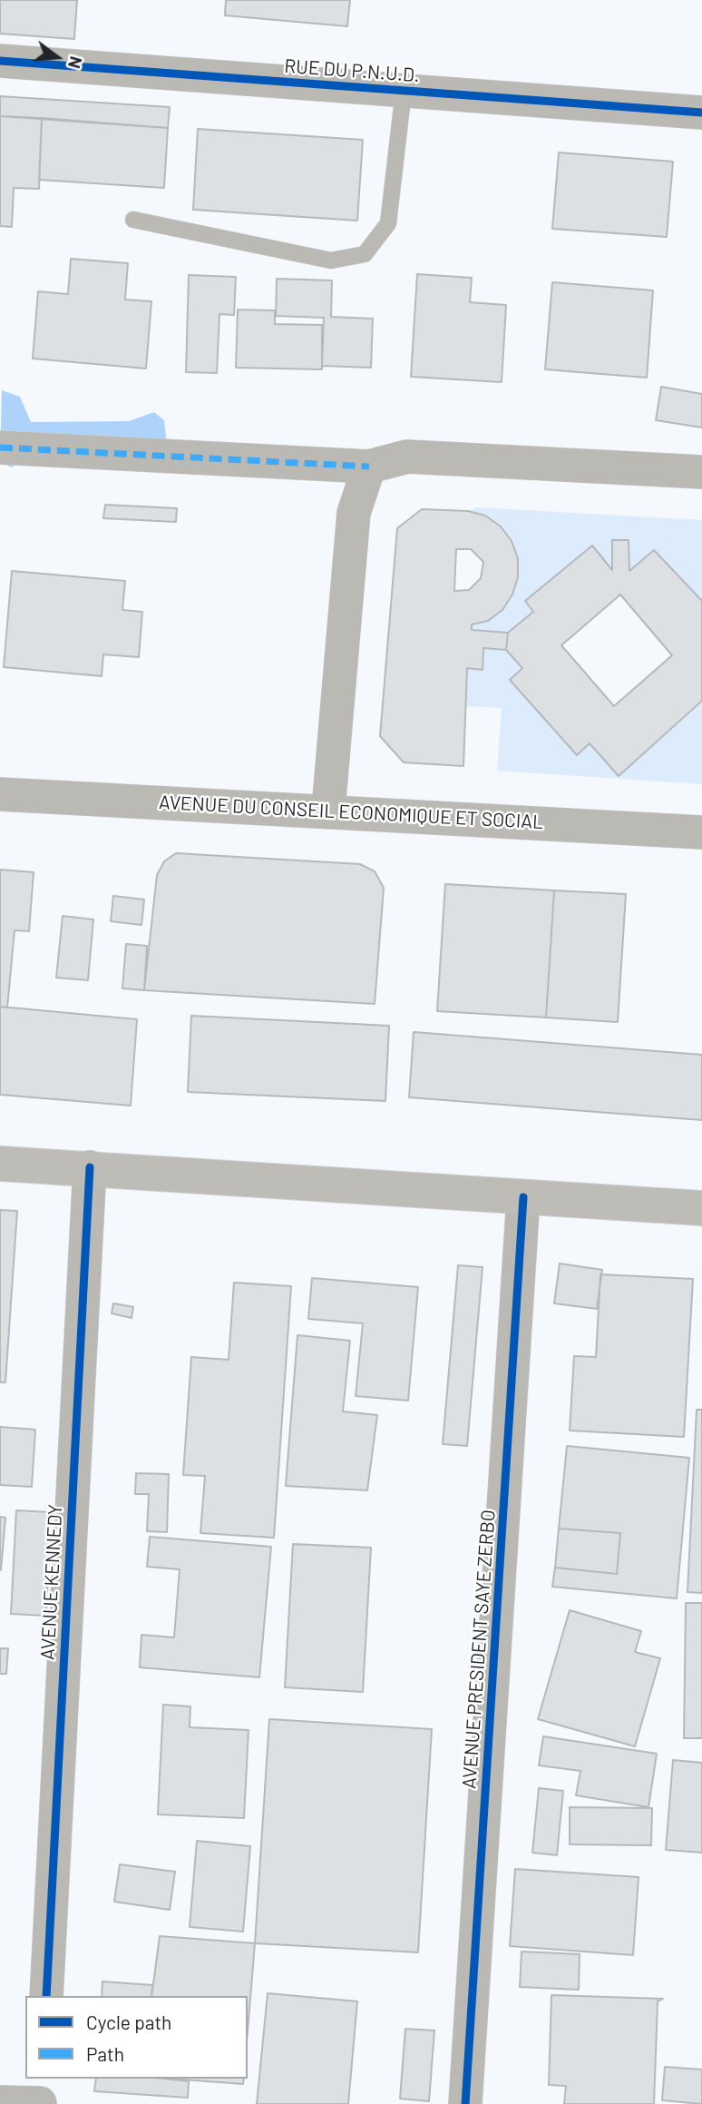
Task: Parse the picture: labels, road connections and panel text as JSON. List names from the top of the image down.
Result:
{
  "streets": {
    "street": [
      "RUE DU P.N.U.D.",
      "AVENUE DU CONSEIL ECONOMIQUE ET SOCIAL",
      "AVENUE KENNEDY",
      "AVENUE PRESIDENT SAYE ZERBO"
    ]
  },
  "legend": ["Cycle path", "Path"],
  "north": "right"
}
